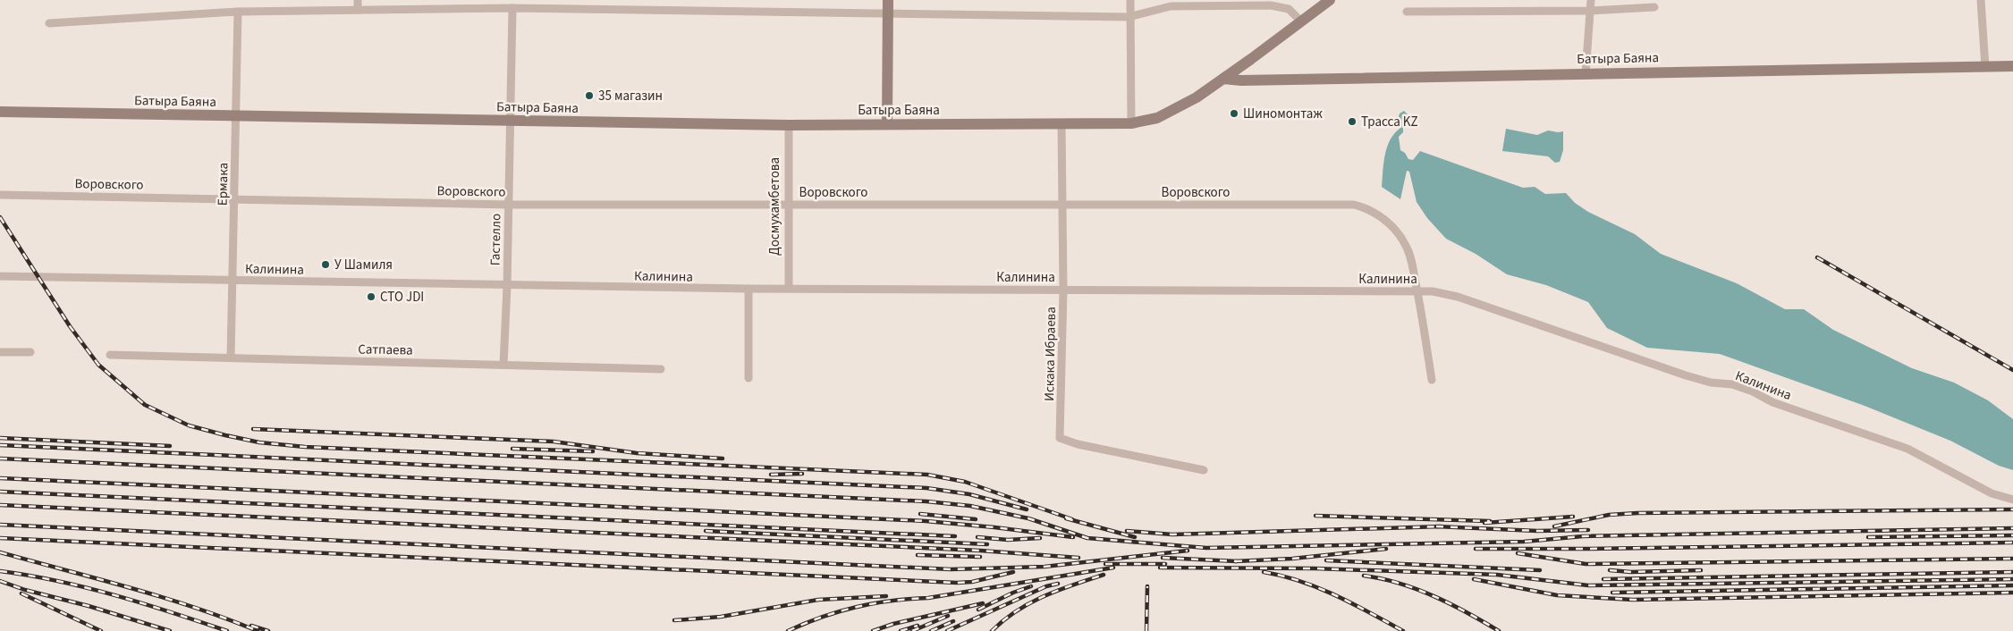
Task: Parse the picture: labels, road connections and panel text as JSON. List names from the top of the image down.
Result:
{
  "streets": {
    "street": [
      "Батыра Баяна",
      "Воровского",
      "Ермака",
      "Досмухамбетова",
      "Гастелло",
      "Калинина",
      "Сатпаева",
      "Искака Ибраева"
    ]
  },
  "crossings": [
    ["Батыра Баяна", "Ермака"],
    ["Батыра Баяна", "Досмухамбетова"],
    ["Батыра Баяна", "Гастелло"],
    ["Батыра Баяна", "Искака Ибраева"],
    ["Воровского", "Ермака"],
    ["Воровского", "Досмухамбетова"],
    ["Воровского", "Гастелло"],
    ["Воровского", "Калинина"],
    ["Воровского", "Искака Ибраева"],
    ["Ермака", "Калинина"],
    ["Ермака", "Сатпаева"],
    ["Досмухамбетова", "Калинина"],
    ["Гастелло", "Калинина"],
    ["Гастелло", "Сатпаева"],
    ["Калинина", "Искака Ибраева"]
  ],
  "places": [
    "35 магазин",
    "Шиномонтаж",
    "Трасса KZ",
    "У Шамиля",
    "СТО JDI"
  ]
}
